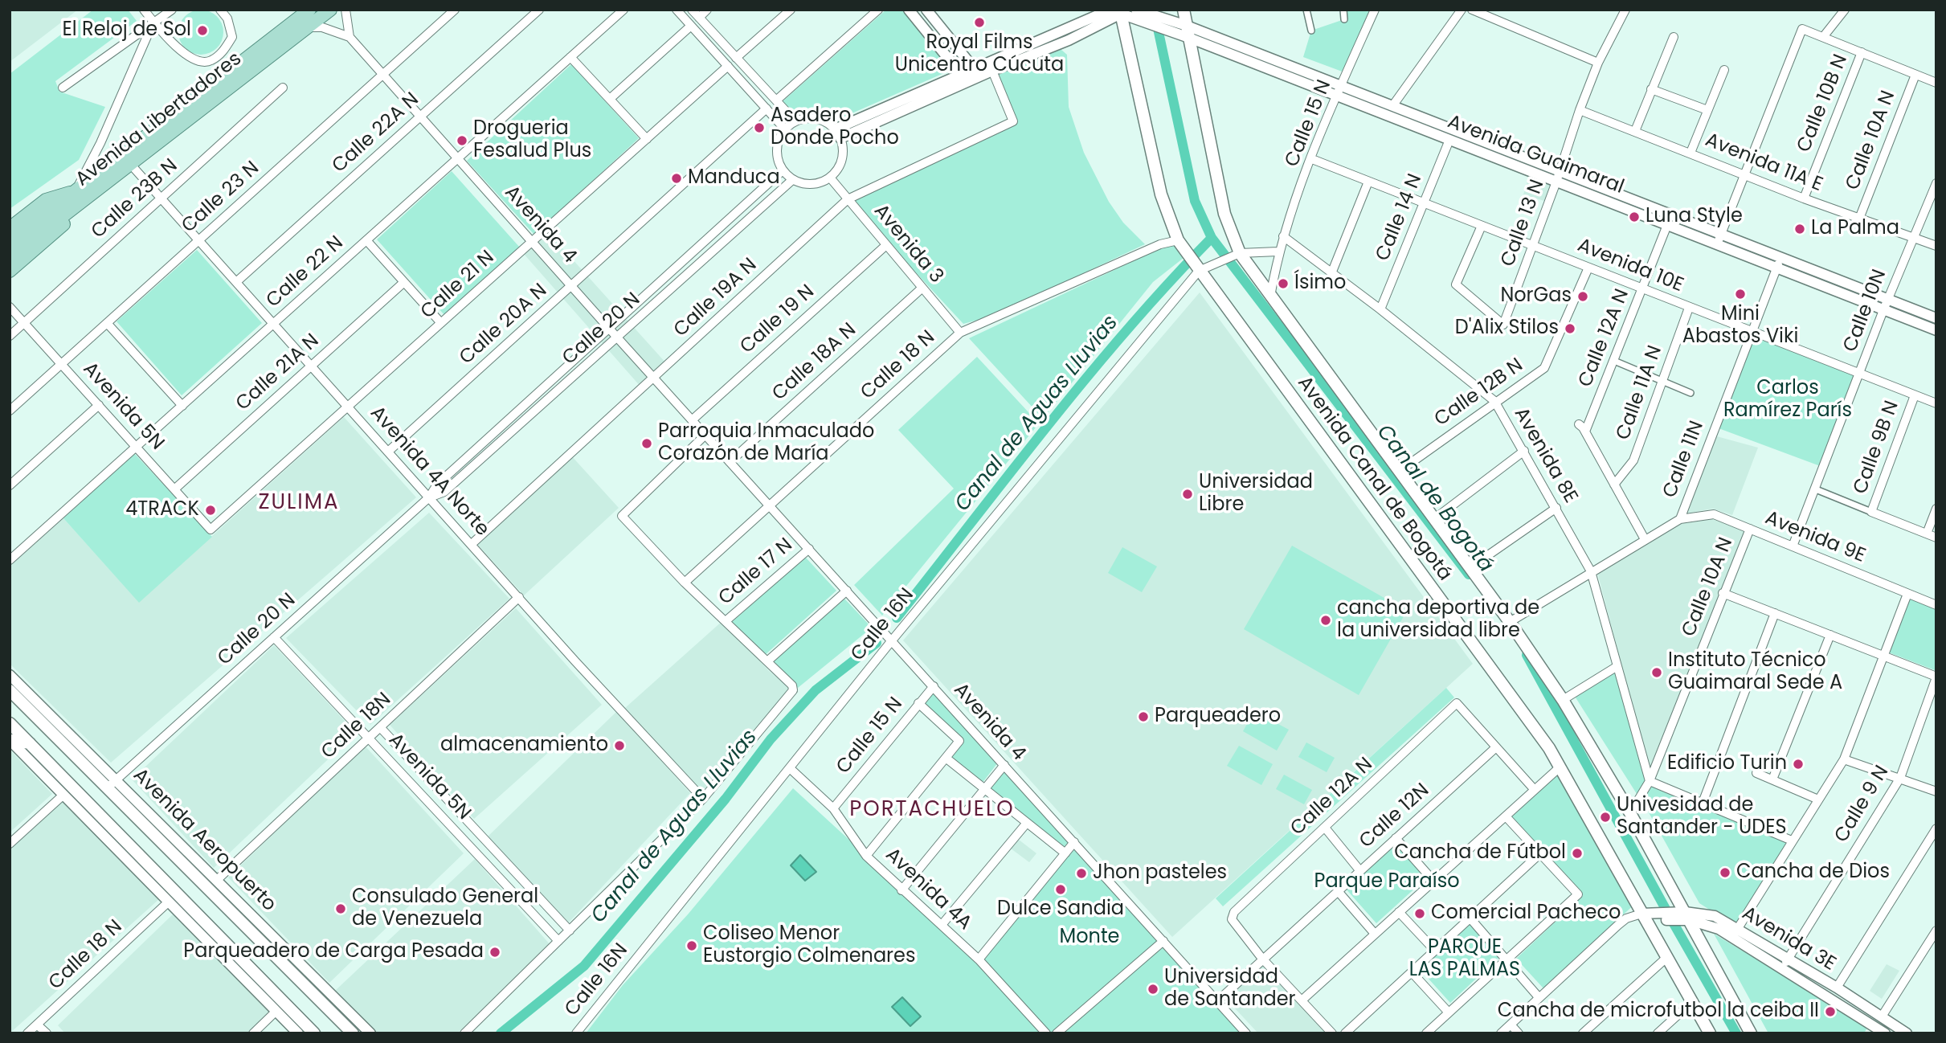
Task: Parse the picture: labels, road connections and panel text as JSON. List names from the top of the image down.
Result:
{
  "streets": {
    "main road": ["Avenida Libertadores", "Avenida Canal de Bogotá", "Avenida Aeropuerto"],
    "street": [
      "Calle 10B N",
      "Calle 15 N",
      "Calle 22A N",
      "Calle 10A N",
      "Avenida Guaimaral",
      "Avenida 11A E",
      "Calle 23 N",
      "Calle 23B N",
      "Calle 14 N",
      "Calle 13 N",
      "Avenida 4",
      "Avenida 3",
      "Avenida 10E",
      "Calle 22 N",
      "Calle 21 N",
      "Calle 19A N",
      "Calle 10N",
      "Calle 19 N",
      "Calle 20A N",
      "Calle 20 N",
      "Calle 12A N",
      "Calle 18A N",
      "Calle 18 N",
      "Calle 21A N",
      "Calle 12B N",
      "Calle 11A N",
      "Avenida 5N",
      "Calle 9B N",
      "Avenida 8E",
      "Calle 11N",
      "Avenida 4A Norte",
      "Avenida 9E",
      "Calle 17 N",
      "Calle 16N",
      "Calle 18N",
      "Calle 9 N",
      "Calle 12N",
      "Avenida 4A",
      "Avenida 3E"
    ]
  },
  "crossings": [
    ["Calle 10B N", "Avenida 11A E"],
    ["Avenida Libertadores", "Avenida 4"],
    ["Avenida Libertadores", "Avenida 4A Norte"],
    ["Calle 15 N", "Avenida Guaimaral"],
    ["Calle 15 N", "Avenida 4"],
    ["Calle 15 N", "Avenida 10E"],
    ["Calle 15 N", "Avenida 8E"],
    ["Calle 15 N", "Avenida Canal de Bogotá"],
    ["Calle 15 N", "Avenida 4A"],
    ["Calle 22A N", "Avenida 4"],
    ["Calle 22A N", "Avenida 4A Norte"],
    ["Calle 10A N", "Avenida 11A E"],
    ["Calle 10A N", "Avenida 8E"],
    ["Calle 10A N", "Avenida Canal de Bogotá"],
    ["Calle 10A N", "Avenida 9E"],
    ["Avenida Guaimaral", "Calle 14 N"],
    ["Avenida Guaimaral", "Calle 13 N"],
    ["Avenida Guaimaral", "Calle 10N"],
    ["Avenida Guaimaral", "Calle 12A N"],
    ["Avenida Guaimaral", "Calle 11N"],
    ["Avenida Guaimaral", "Avenida Canal de Bogotá"],
    ["Avenida 11A E", "Calle 13 N"],
    ["Avenida 11A E", "Calle 10N"],
    ["Calle 23 N", "Avenida 4"],
    ["Calle 23 N", "Avenida 5N"],
    ["Calle 23 N", "Avenida 4A Norte"],
    ["Calle 23B N", "Avenida 5N"],
    ["Calle 23B N", "Avenida 4A Norte"],
    ["Calle 14 N", "Avenida 10E"],
    ["Calle 14 N", "Avenida 8E"],
    ["Calle 13 N", "Avenida 10E"],
    ["Avenida 4", "Calle 22 N"],
    ["Avenida 4", "Calle 21 N"],
    ["Avenida 4", "Calle 19A N"],
    ["Avenida 4", "Calle 19 N"],
    ["Avenida 4", "Calle 20A N"],
    ["Avenida 4", "Calle 20 N"],
    ["Avenida 4", "Calle 18A N"],
    ["Avenida 4", "Calle 18 N"],
    ["Avenida 4", "Calle 17 N"],
    ["Avenida 4", "Calle 16N"],
    ["Avenida 4", "Calle 12N"],
    ["Avenida 3", "Calle 19A N"],
    ["Avenida 3", "Calle 19 N"],
    ["Avenida 3", "Calle 20 N"],
    ["Avenida 3", "Calle 18A N"],
    ["Avenida 3", "Calle 18 N"],
    ["Avenida 10E", "Calle 10N"],
    ["Avenida 10E", "Calle 12A N"],
    ["Avenida 10E", "Calle 12B N"],
    ["Avenida 10E", "Calle 11A N"],
    ["Avenida 10E", "Calle 9B N"],
    ["Avenida 10E", "Calle 11N"],
    ["Calle 22 N", "Avenida 5N"],
    ["Calle 22 N", "Avenida 4A Norte"],
    ["Calle 21 N", "Avenida 5N"],
    ["Calle 21 N", "Avenida 4A Norte"],
    ["Calle 19A N", "Avenida 4A Norte"],
    ["Calle 10N", "Avenida 9E"],
    ["Calle 20A N", "Avenida 4A Norte"],
    ["Calle 20 N", "Avenida 5N"],
    ["Calle 20 N", "Avenida 4A Norte"],
    ["Calle 20 N", "Avenida Aeropuerto"],
    ["Calle 12A N", "Calle 12N"],
    ["Calle 18 N", "Avenida Canal de Bogotá"],
    ["Calle 21A N", "Avenida 5N"],
    ["Calle 21A N", "Avenida 4A Norte"],
    ["Calle 12B N", "Avenida 8E"],
    ["Calle 12B N", "Avenida Canal de Bogotá"],
    ["Avenida 5N", "Calle 18N"],
    ["Avenida 8E", "Calle 11N"],
    ["Calle 11N", "Avenida Canal de Bogotá"],
    ["Calle 11N", "Avenida 9E"],
    ["Avenida 4A Norte", "Calle 18N"],
    ["Avenida Canal de Bogotá", "Calle 16N"],
    ["Avenida Canal de Bogotá", "Avenida 3E"],
    ["Calle 16N", "Avenida 4A"],
    ["Calle 18N", "Avenida Aeropuerto"],
    ["Calle 9 N", "Avenida 3E"]
  ],
  "districts": ["ZULIMA", "PORTACHUELO"],
  "water": ["Canal de Aguas Lluvias", "Canal de Bogotá"],
  "parks": [
    "Carlos Ramírez París",
    "Parque Paraíso",
    "Monte",
    "PARQUE LAS PALMAS"
  ],
  "places": [
    "Royal Films Unicentro Cúcuta",
    "El Reloj de Sol",
    "Asadero Donde Pocho",
    "Drogueria Fesalud Plus",
    "Manduca",
    "Luna Style",
    "La Palma",
    "Ísimo",
    "Mini Abastos Viki",
    "NorGas",
    "D'Alix Stilos",
    "Parroquia Inmaculado Corazón de María",
    "Universidad Libre",
    "4TRACK",
    "cancha deportiva de la universidad libre",
    "Instituto Técnico Guaimaral Sede A",
    "Parqueadero",
    "almacenamiento",
    "Edificio Turin",
    "Univesidad de Santander - UDES",
    "Cancha de Fútbol",
    "Cancha de Dios",
    "Jhon pasteles",
    "Dulce Sandia",
    "Consulado General de Venezuela",
    "Comercial Pacheco",
    "Coliseo Menor Eustorgio Colmenares",
    "Parqueadero de Carga Pesada",
    "Universidad de Santander",
    "Cancha de microfutbol la ceiba II"
  ]
}
